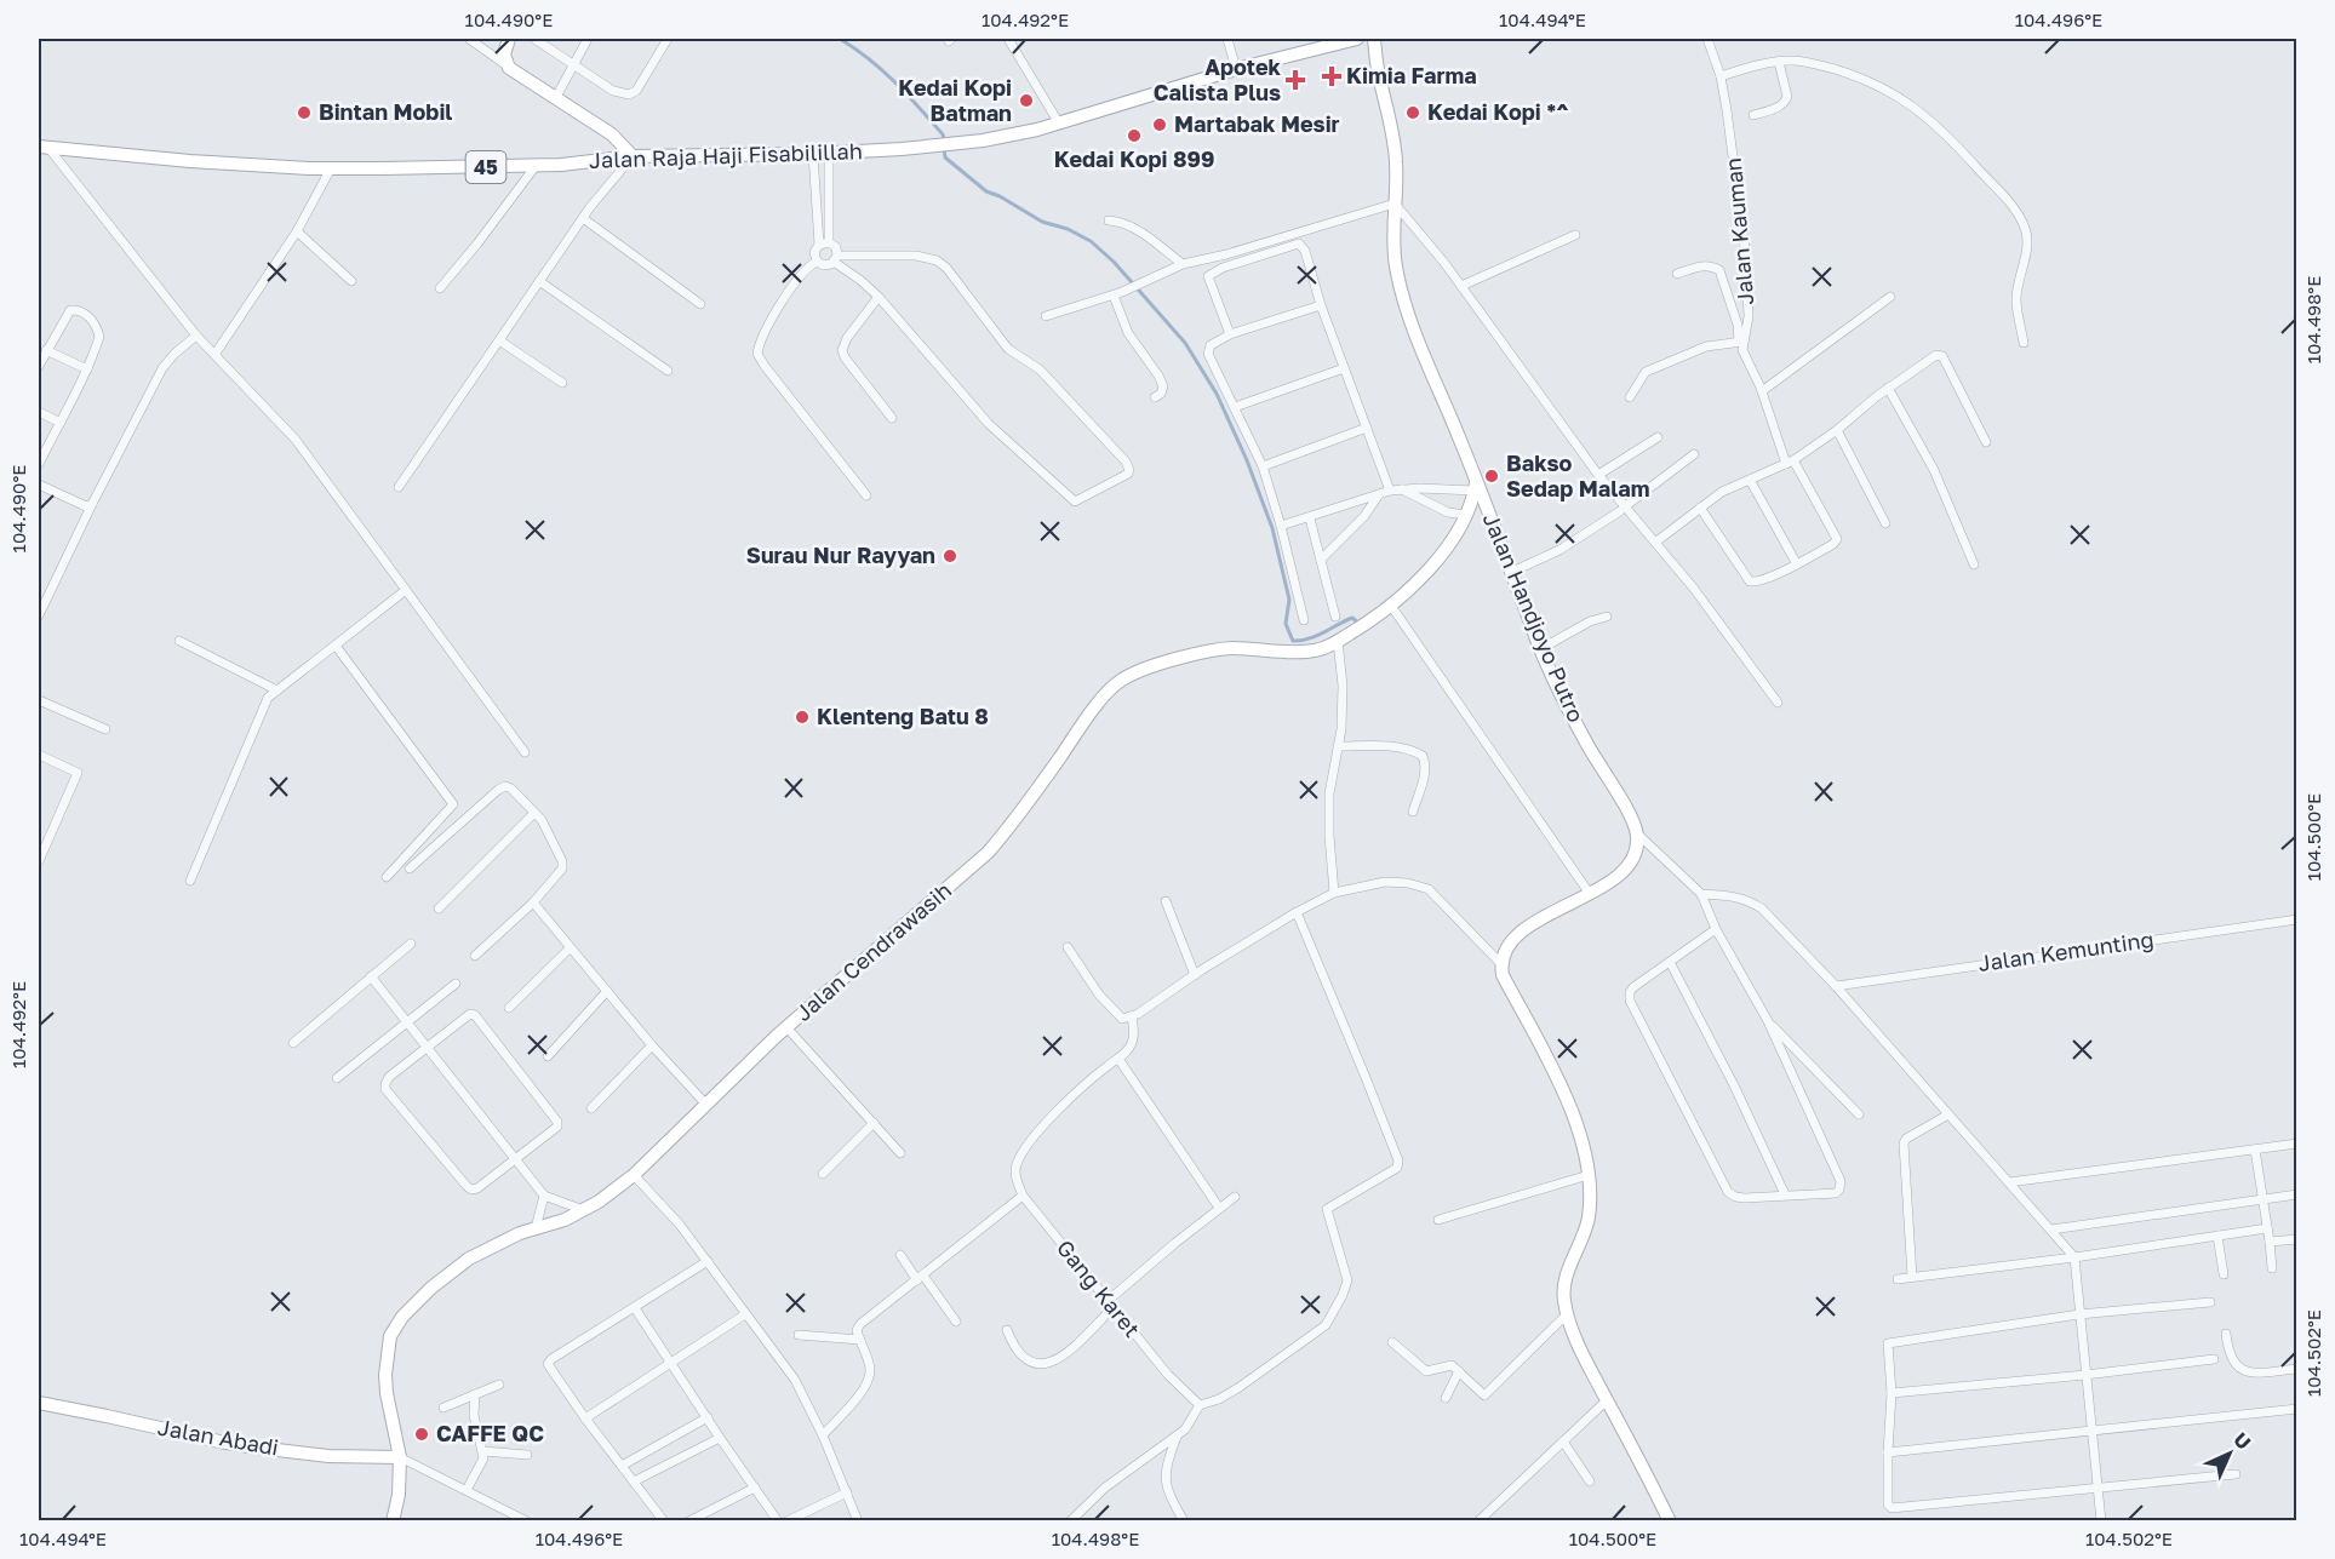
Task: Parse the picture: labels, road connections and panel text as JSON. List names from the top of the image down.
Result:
{
  "streets": {
    "street": [
      "Jalan Raja Haji Fisabilillah",
      "45",
      "Jalan Kauman",
      "Jalan Handjoyo Putro",
      "Jalan Cendrawasih",
      "Jalan Kemunting",
      "Gang Karet",
      "Jalan Abadi"
    ]
  },
  "crossings": [
    ["Jalan Handjoyo Putro", "Jalan Cendrawasih"],
    ["Jalan Cendrawasih", "Jalan Abadi"]
  ],
  "places": {
    "health": ["Kimia Farma", "Apotek Calista Plus"],
    "other": [
      "Kedai Kopi Batman",
      "Bintan Mobil",
      "Kedai Kopi *^",
      "Martabak Mesir",
      "Kedai Kopi 899",
      "Bakso Sedap Malam",
      "Surau Nur Rayyan",
      "Klenteng Batu 8",
      "CAFFE QC"
    ]
  },
  "north": "top right",
  "coordinates": [
    "104.490°E",
    "104.492°E",
    "104.494°E",
    "104.496°E",
    "104.498°E",
    "104.500°E",
    "104.502°E"
  ]
}
